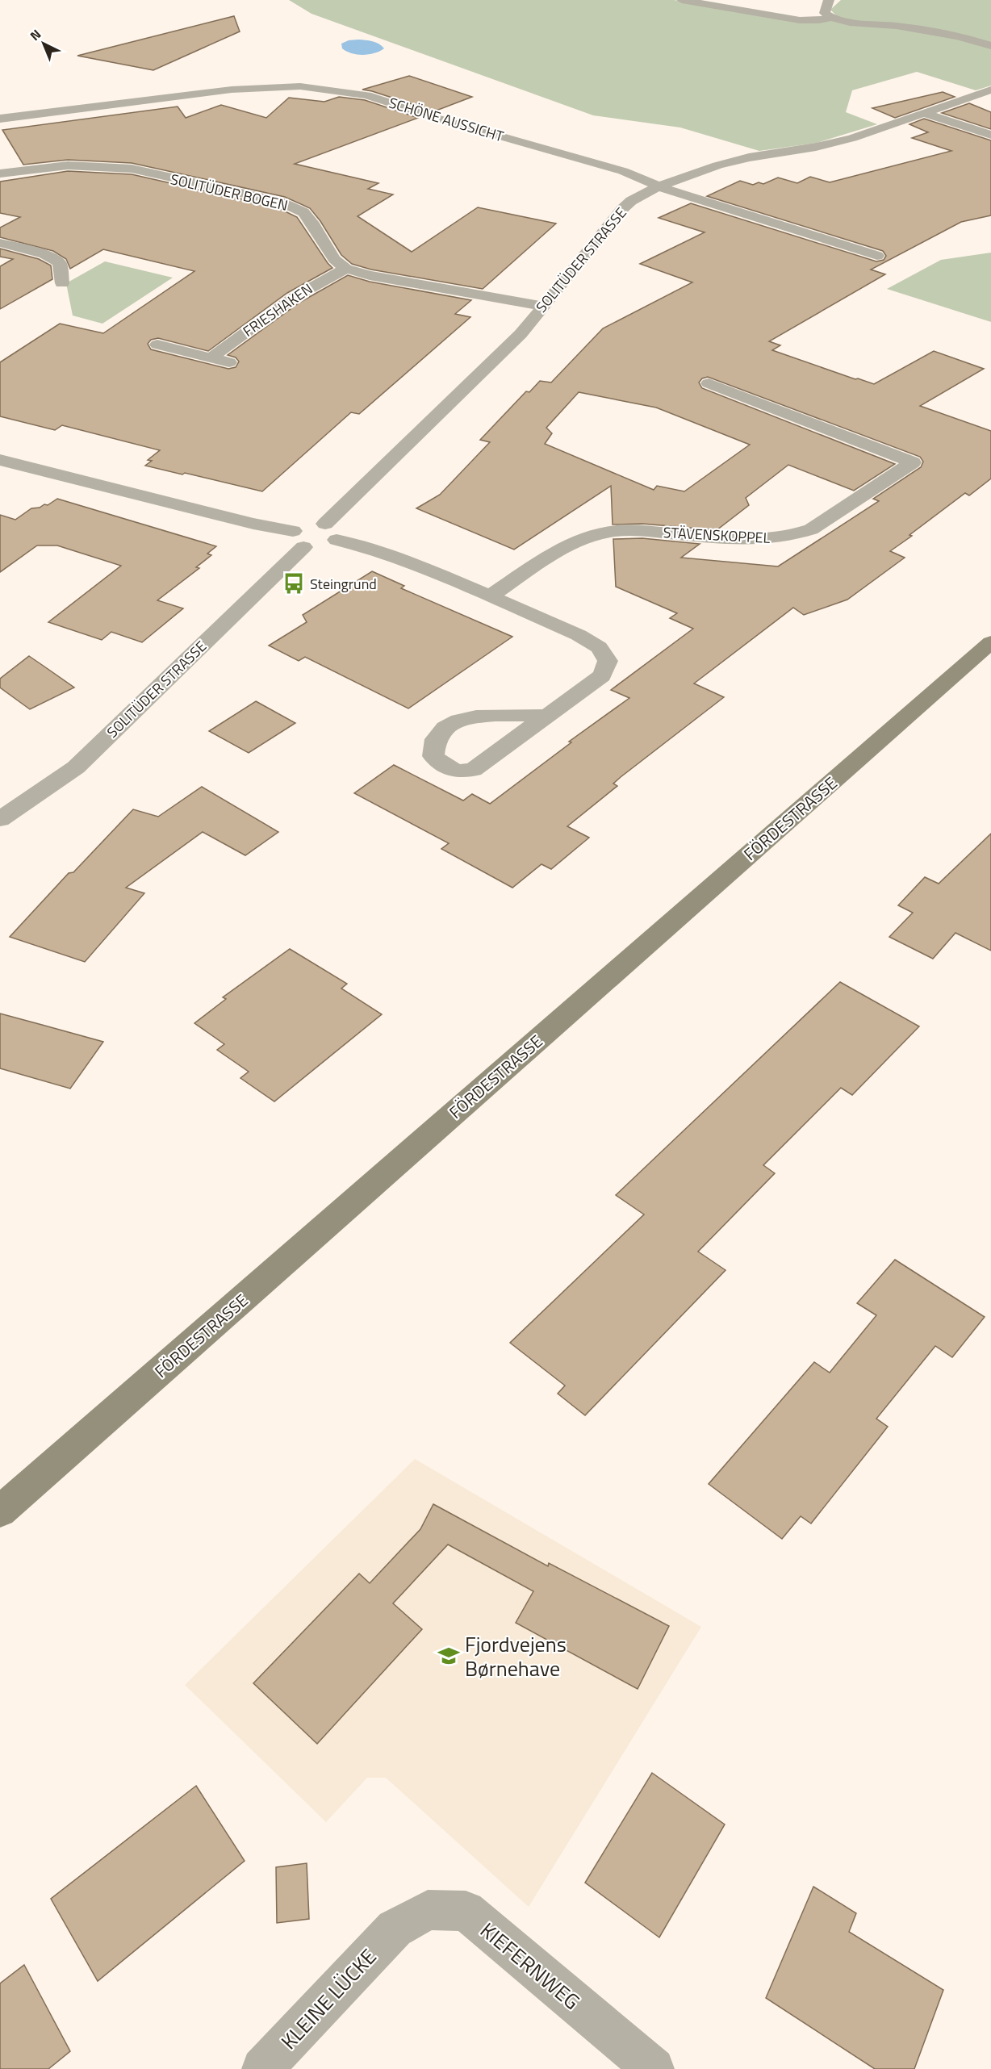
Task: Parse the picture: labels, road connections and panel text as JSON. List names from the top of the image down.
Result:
{
  "streets": {
    "main road": ["FÖRDESTRASSE"],
    "street": [
      "SCHÖNE AUSSICHT",
      "SOLITÜDER BOGEN",
      "SOLITÜDER STRASSE",
      "FRIESHAKEN",
      "STÄVENSKOPPEL",
      "KIEFERNWEG",
      "KLEINE LÜCKE"
    ]
  },
  "crossings": [
    ["SCHÖNE AUSSICHT", "SOLITÜDER STRASSE"],
    ["SOLITÜDER BOGEN", "FRIESHAKEN"],
    ["KIEFERNWEG", "KLEINE LÜCKE"]
  ],
  "places": {
    "bus stop": ["Steingrund"],
    "school or university": ["Fjordvejens Børnehave"]
  },
  "north": "top left"
}
